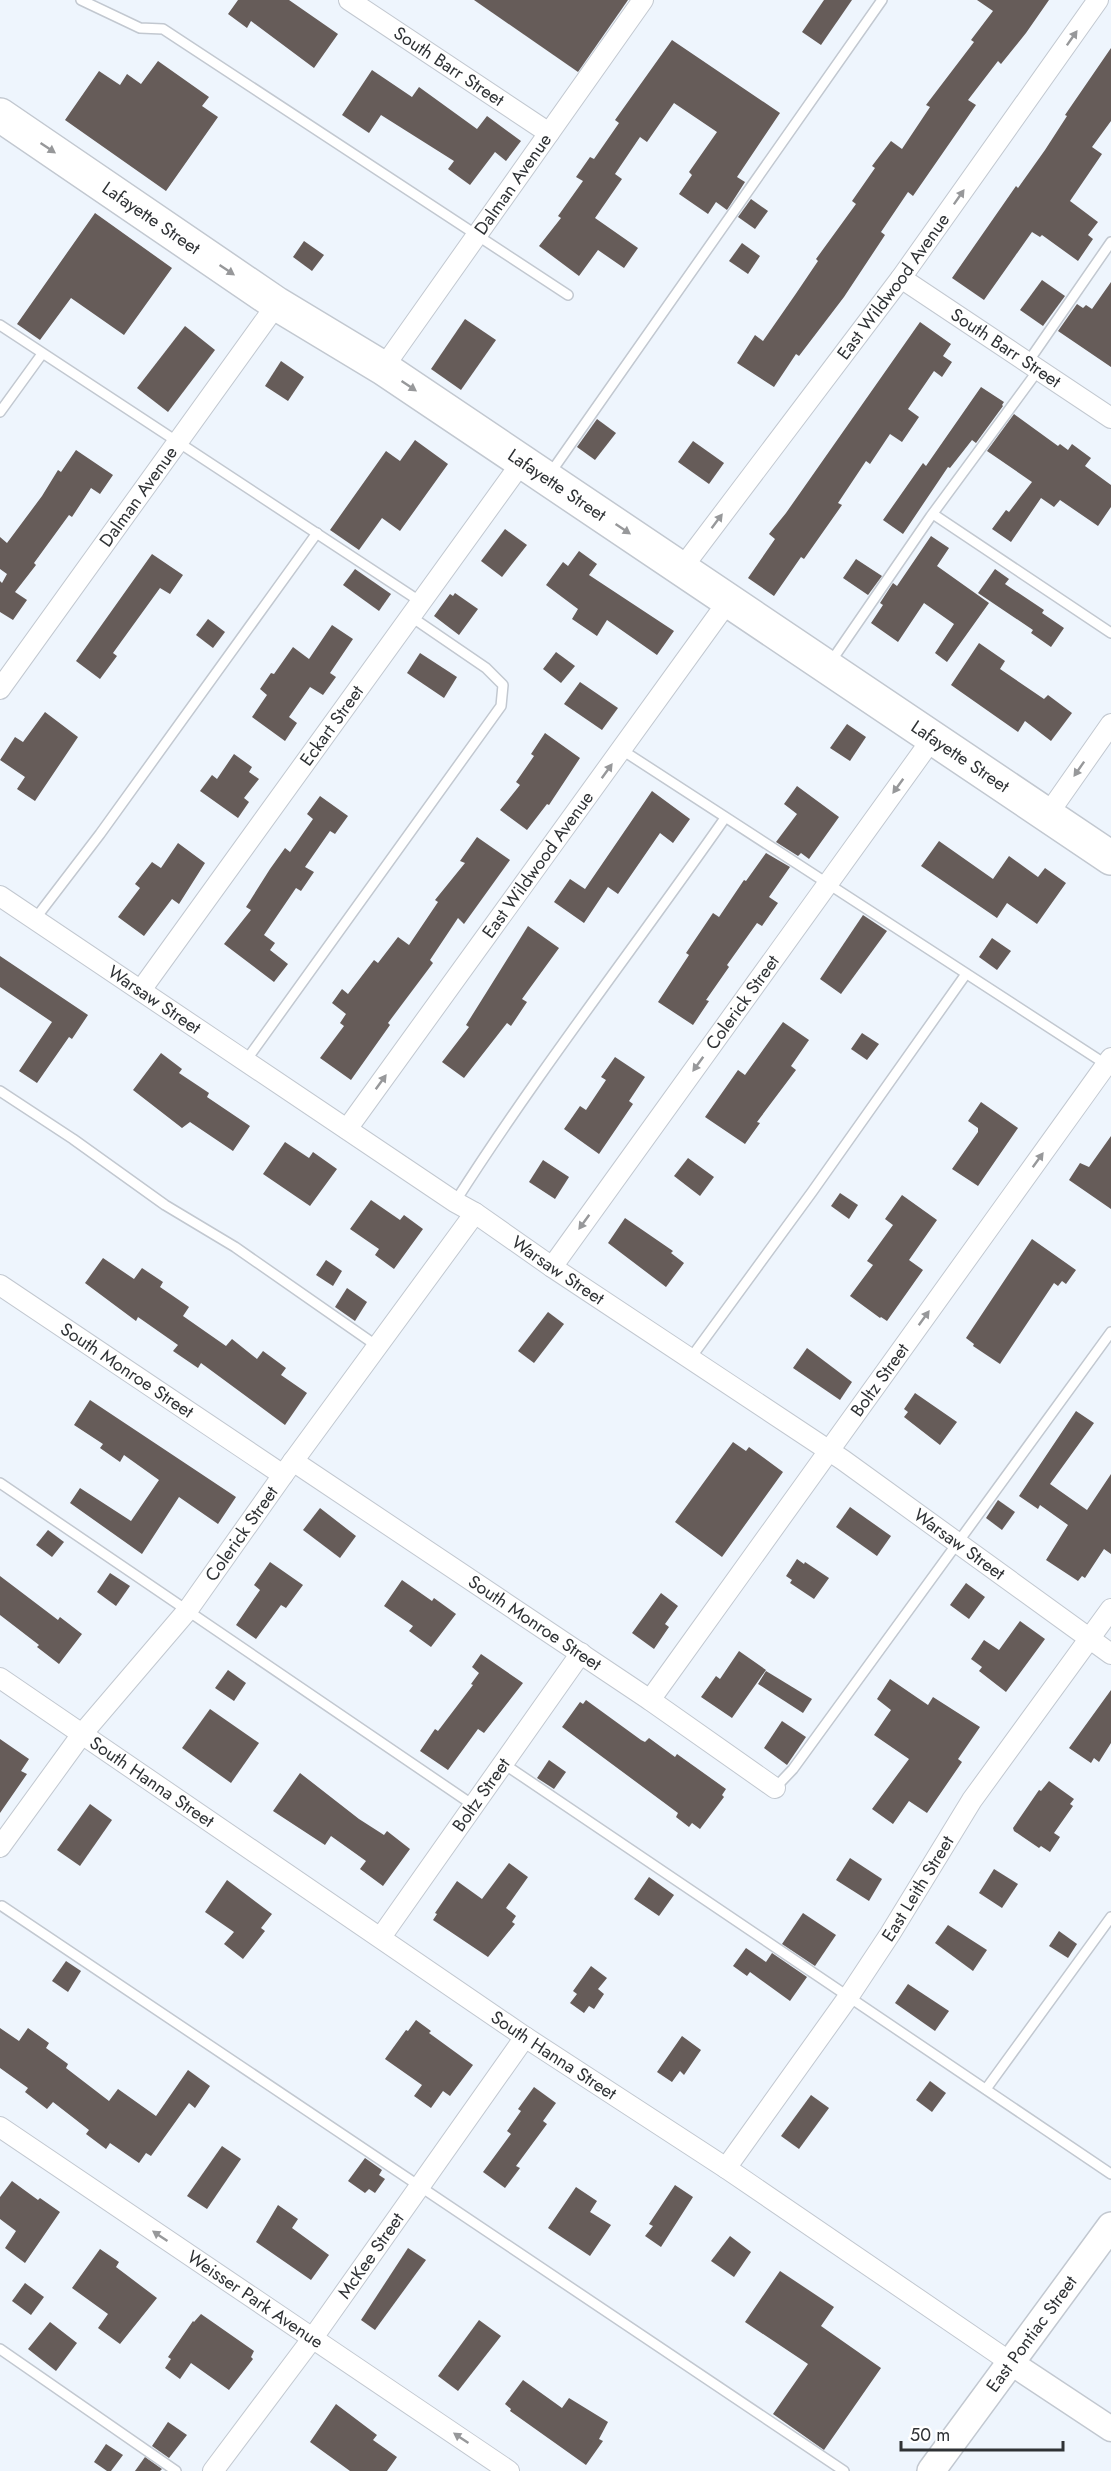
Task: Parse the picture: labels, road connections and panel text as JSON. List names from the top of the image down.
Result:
{
  "streets": {
    "highway": ["Lafayette Street"],
    "main road": ["East Pontiac Street"],
    "street": [
      "South Barr Street",
      "Dalman Avenue",
      "East Wildwood Avenue",
      "Eckart Street",
      "Warsaw Street",
      "Colerick Street",
      "South Monroe Street",
      "Boltz Street",
      "South Hanna Street",
      "East Leith Street",
      "McKee Street",
      "Weisser Park Avenue"
    ]
  },
  "crossings": [
    ["South Barr Street", "Dalman Avenue"],
    ["South Barr Street", "East Wildwood Avenue"],
    ["Dalman Avenue", "Lafayette Street"],
    ["Lafayette Street", "East Wildwood Avenue"],
    ["Lafayette Street", "Eckart Street"],
    ["Lafayette Street", "Colerick Street"],
    ["East Wildwood Avenue", "Warsaw Street"],
    ["Eckart Street", "Warsaw Street"],
    ["Warsaw Street", "Colerick Street"],
    ["Warsaw Street", "Boltz Street"],
    ["Warsaw Street", "East Leith Street"],
    ["Colerick Street", "South Monroe Street"],
    ["Colerick Street", "South Hanna Street"],
    ["South Monroe Street", "Boltz Street"],
    ["Boltz Street", "South Hanna Street"],
    ["South Hanna Street", "East Leith Street"],
    ["South Hanna Street", "McKee Street"],
    ["South Hanna Street", "East Pontiac Street"],
    ["McKee Street", "Weisser Park Avenue"]
  ],
  "one_way": [
    "Lafayette Street",
    "East Wildwood Avenue",
    "Colerick Street",
    "Boltz Street",
    "Weisser Park Avenue"
  ],
  "scale_bar": "50 m"
}
